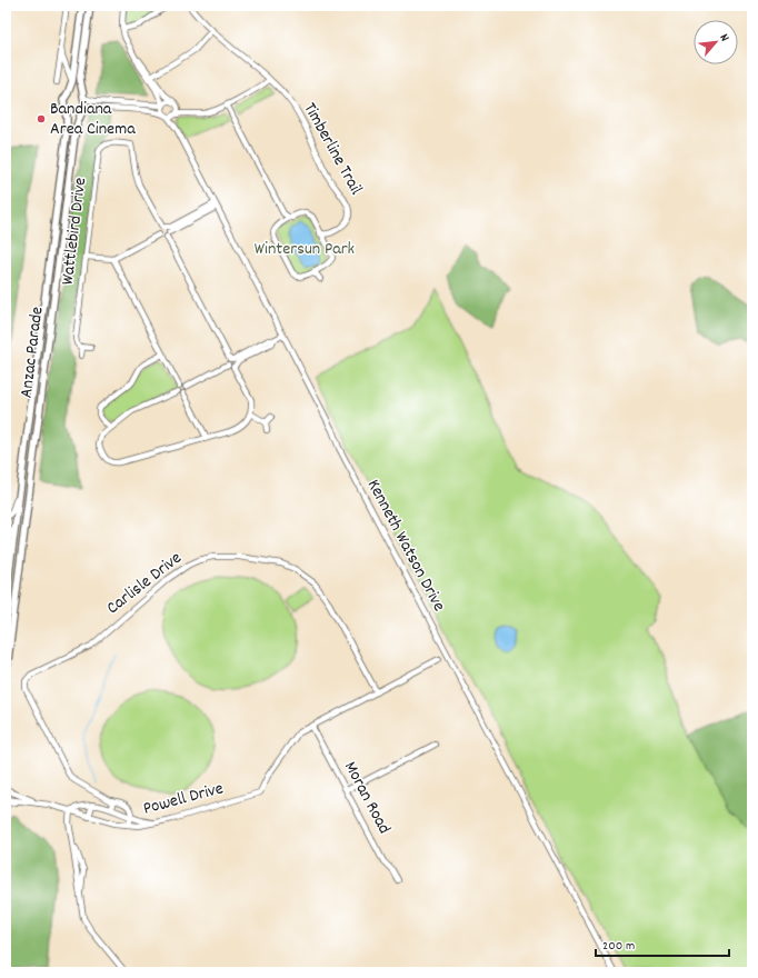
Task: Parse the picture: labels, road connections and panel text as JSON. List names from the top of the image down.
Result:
{
  "streets": {
    "main road": ["Anzac Parade"],
    "street": [
      "Timberline Trail",
      "Wattlebird Drive",
      "Kenneth Watson Drive",
      "Carlisle Drive",
      "Moran Road",
      "Powell Drive"
    ]
  },
  "crossings": [
    ["Moran Road", "Powell Drive"]
  ],
  "parks": ["Wintersun Park"],
  "places": ["Bandiana Area Cinema"],
  "scale_bar": "200 m",
  "north": "top right"
}
